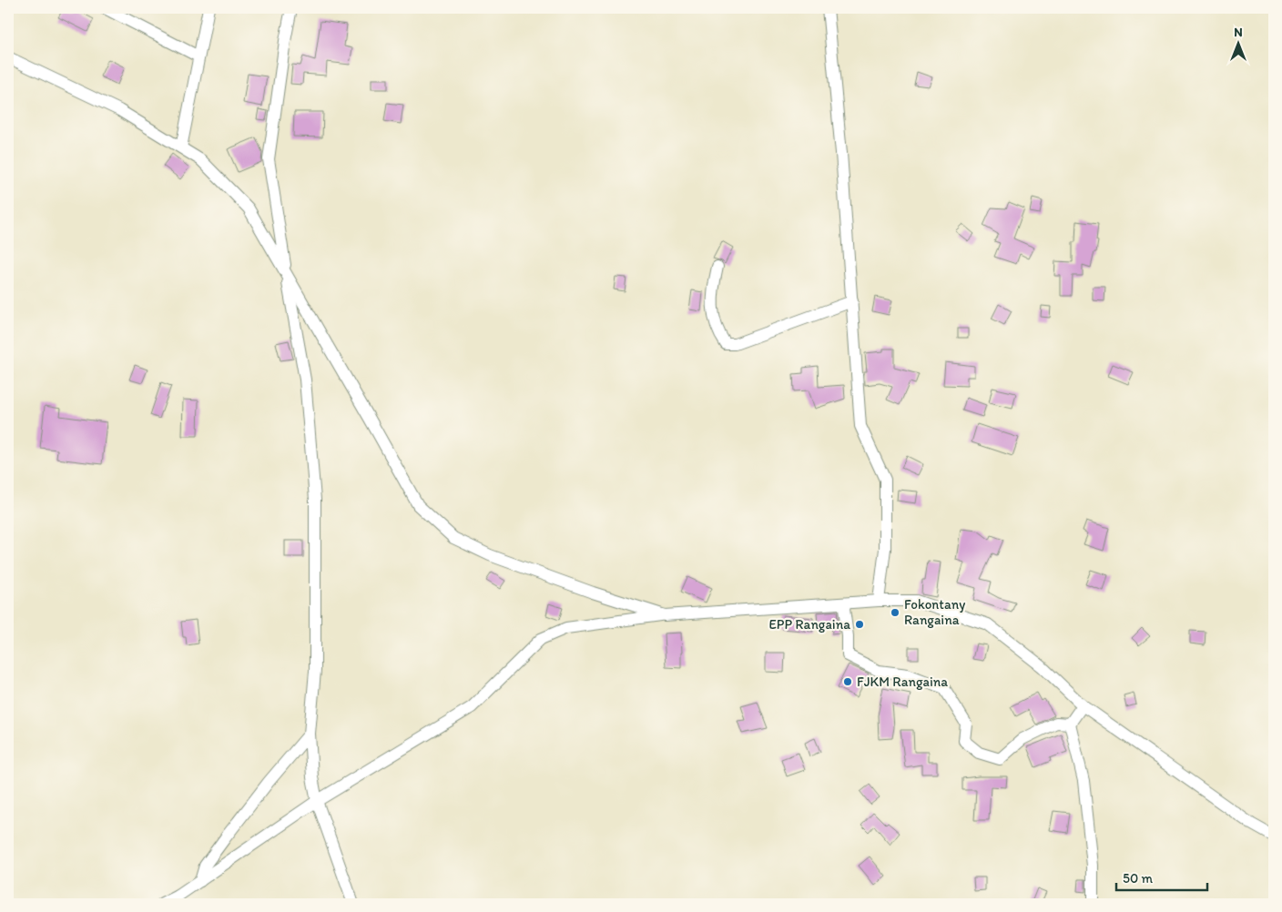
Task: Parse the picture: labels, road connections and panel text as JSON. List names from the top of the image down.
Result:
{
  "places": ["Fokontany Rangaina", "EPP Rangaina", "FJKM Rangaina"],
  "scale_bar": "50 m",
  "north": "top"
}
